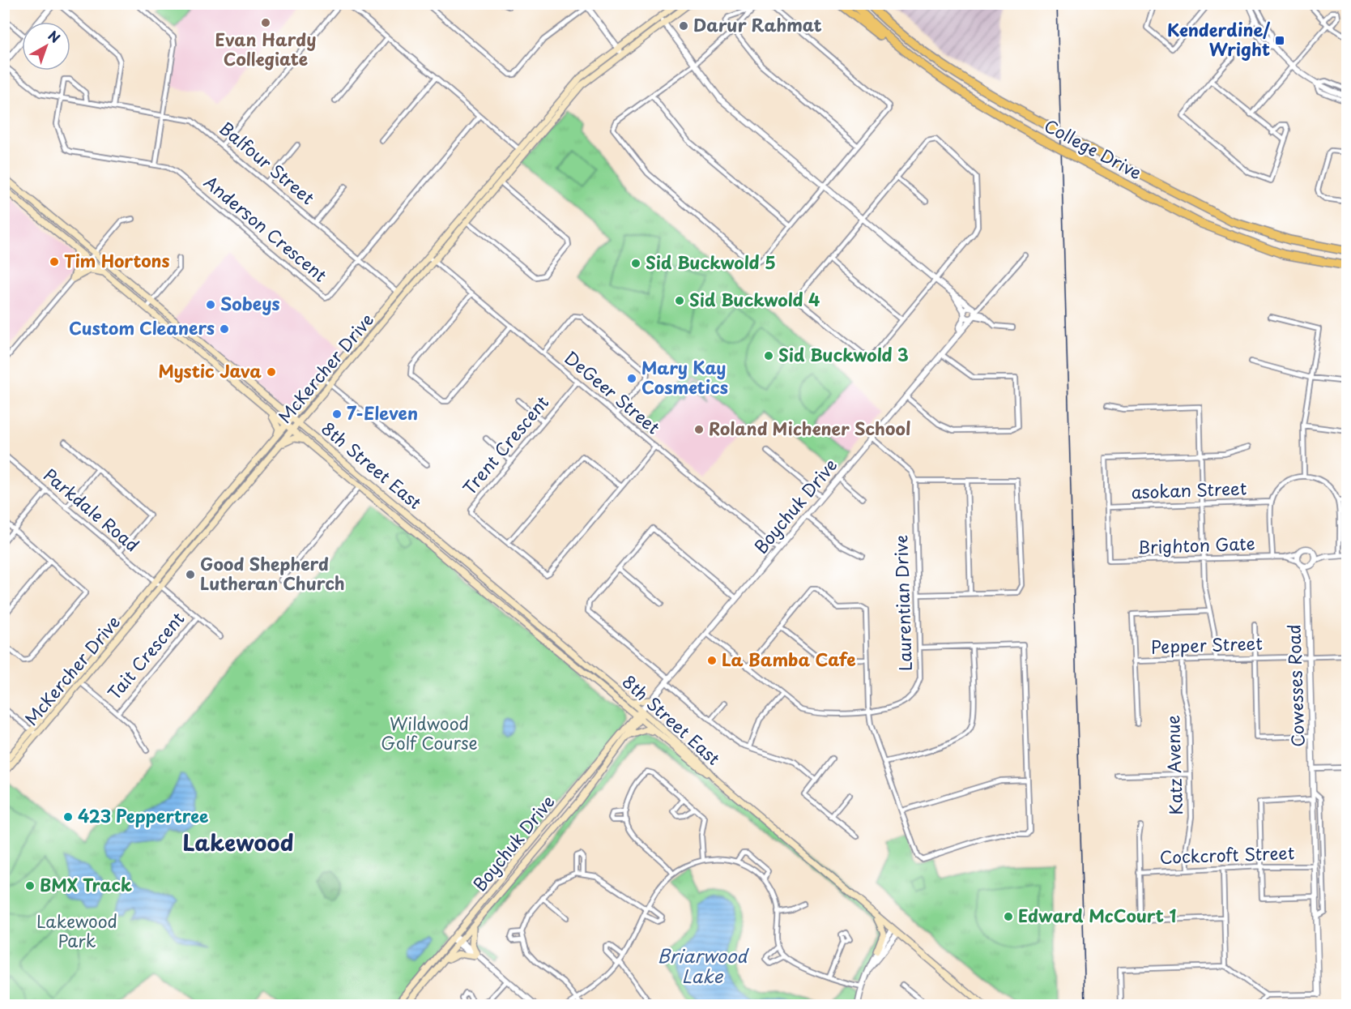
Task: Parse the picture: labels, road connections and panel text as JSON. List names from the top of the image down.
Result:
{
  "streets": {
    "highway": ["College Drive"],
    "main road": ["McKercher Drive", "8th Street East", "Boychuk Drive"],
    "street": [
      "Balfour Street",
      "Anderson Crescent",
      "DeGeer Street",
      "Trent Crescent",
      "asokan Street",
      "Parkdale Road",
      "Brighton Gate",
      "Laurentian Drive",
      "Pepper Street",
      "Tait Crescent",
      "Cowesses Road",
      "Katz Avenue",
      "Cockcroft Street"
    ]
  },
  "crossings": [
    ["Balfour Street", "Anderson Crescent"],
    ["Balfour Street", "McKercher Drive"],
    ["McKercher Drive", "DeGeer Street"],
    ["McKercher Drive", "8th Street East"],
    ["McKercher Drive", "Parkdale Road"],
    ["McKercher Drive", "Tait Crescent"],
    ["DeGeer Street", "Trent Crescent"],
    ["DeGeer Street", "Boychuk Drive"],
    ["8th Street East", "Boychuk Drive"],
    ["asokan Street", "Brighton Gate"],
    ["Boychuk Drive", "Laurentian Drive"],
    ["Parkdale Road", "Tait Crescent"],
    ["Brighton Gate", "Cowesses Road"],
    ["Pepper Street", "Cowesses Road"],
    ["Pepper Street", "Katz Avenue"],
    ["Cowesses Road", "Cockcroft Street"],
    ["Katz Avenue", "Cockcroft Street"]
  ],
  "districts": ["Lakewood"],
  "water": ["Briarwood Lake"],
  "parks": ["Wildwood Golf Course", "Lakewood Park"],
  "places": {
    "other": [
      "Evan Hardy Collegiate",
      "Darur Rahmat",
      "Tim Hortons",
      "Sid Buckwold 5",
      "Sid Buckwold 4",
      "Sobeys",
      "Custom Cleaners",
      "Sid Buckwold 3",
      "Mystic Java",
      "Mary Kay Cosmetics",
      "7-Eleven",
      "Roland Michener School",
      "Good Shepherd Lutheran Church",
      "La Bamba Cafe",
      "423 Peppertree",
      "BMX Track",
      "Edward McCourt 1"
    ],
    "transit": ["Kenderdine/ Wright"]
  },
  "north": "top right"
}
